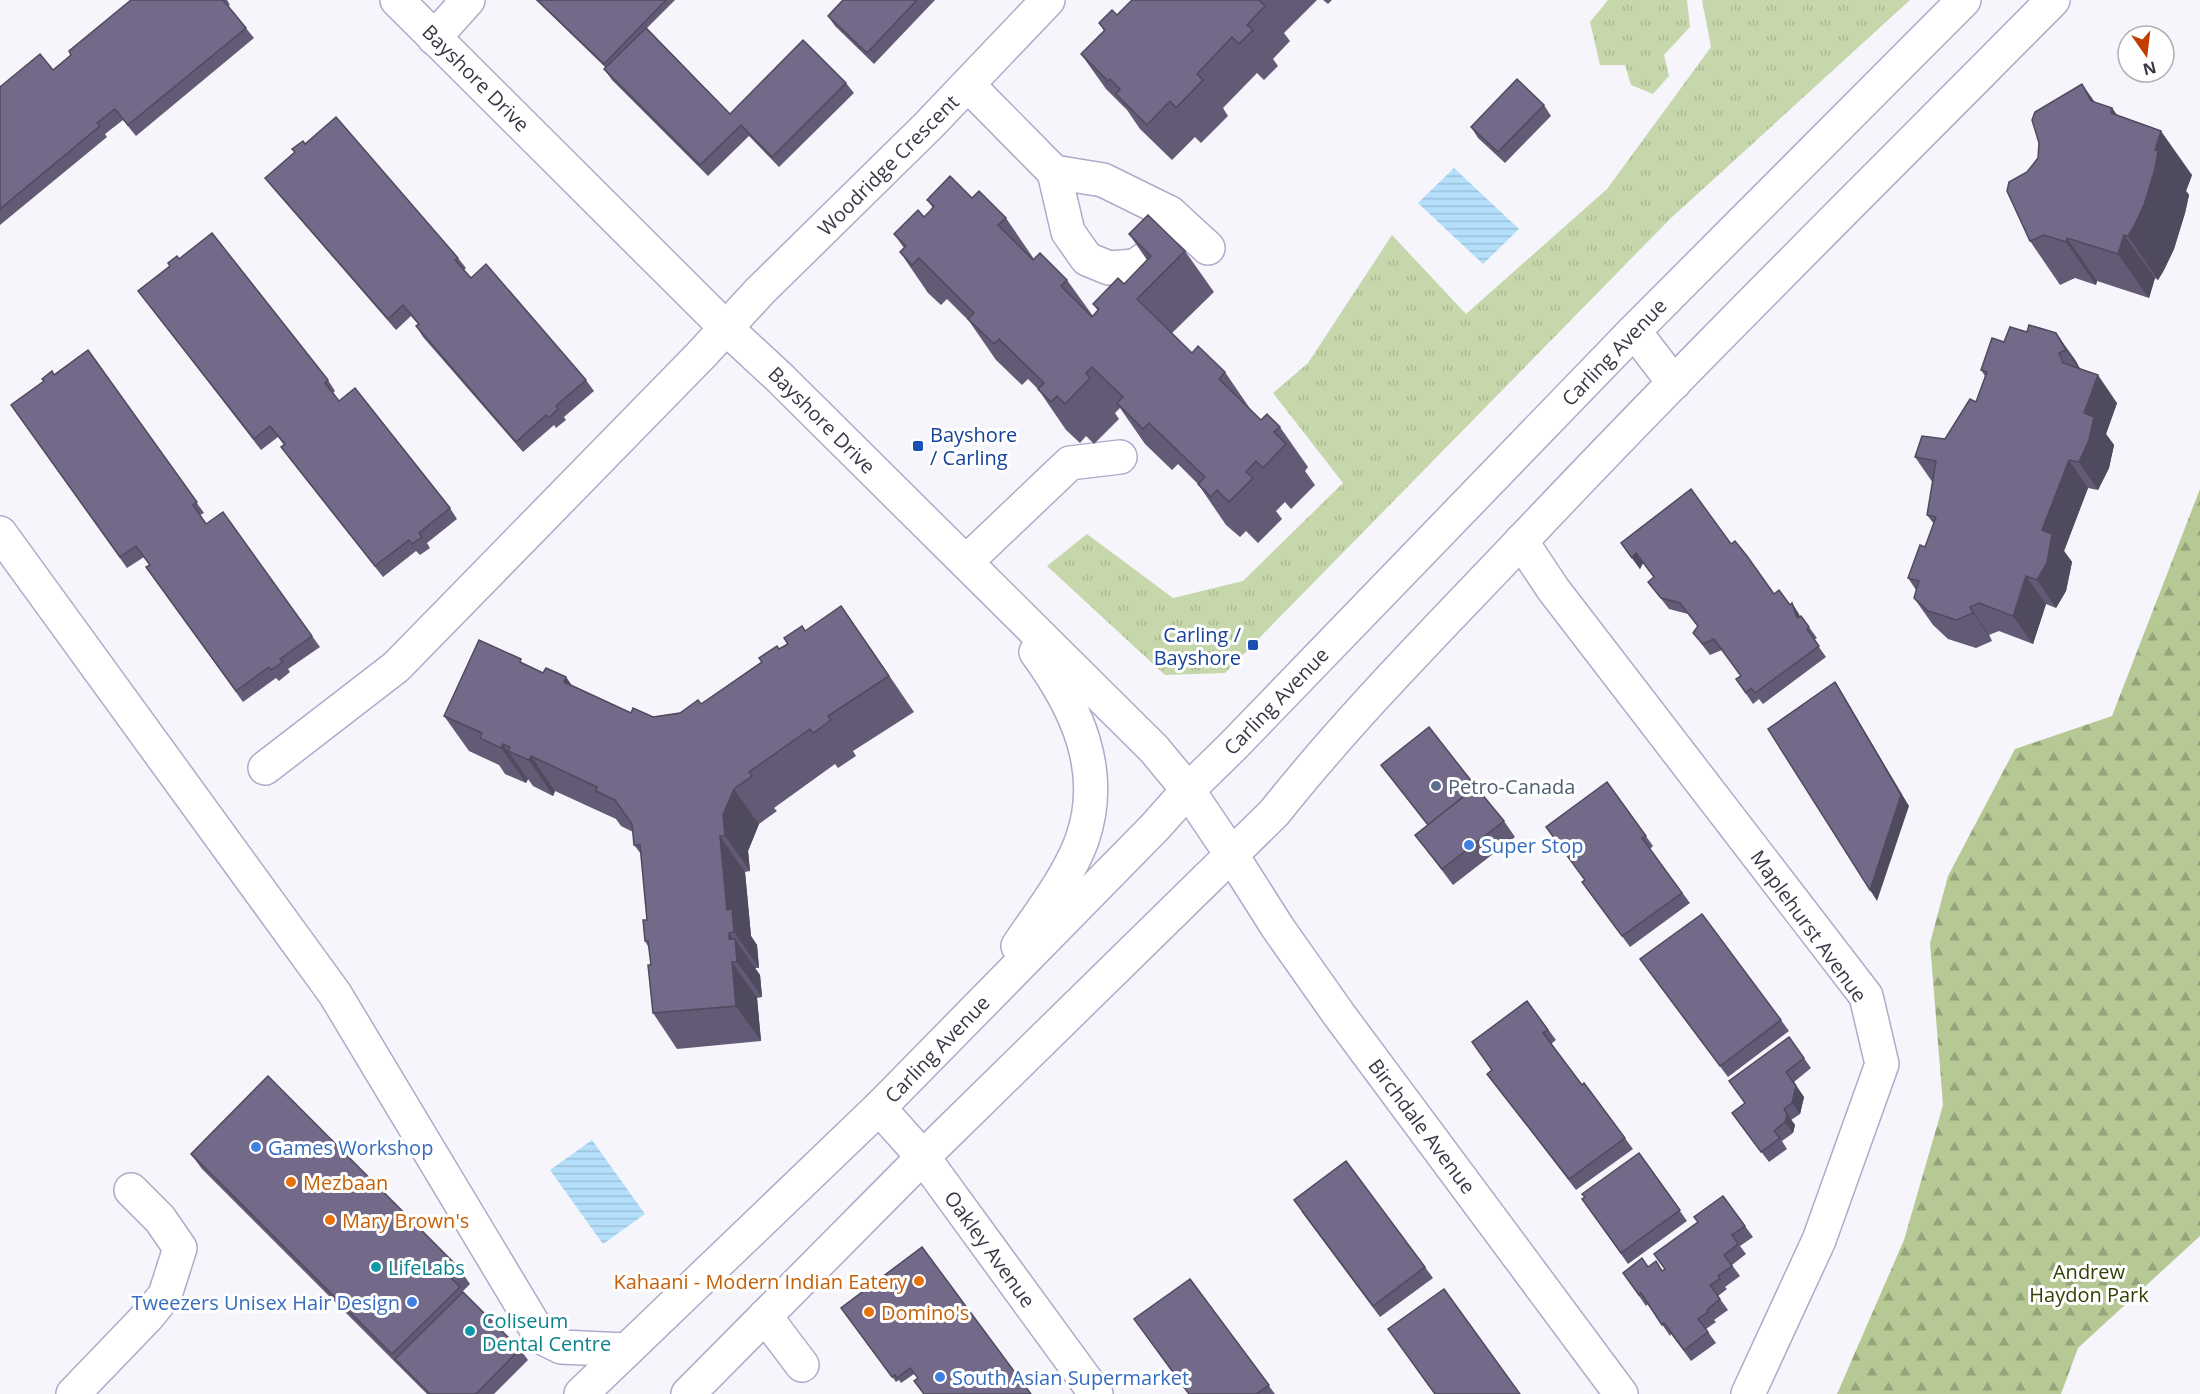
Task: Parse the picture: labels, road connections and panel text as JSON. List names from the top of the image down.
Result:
{
  "streets": {
    "main road": [
      "Bayshore Drive",
      "Woodridge Crescent",
      "Carling Avenue",
      "Maplehurst Avenue",
      "Birchdale Avenue",
      "Oakley Avenue"
    ]
  },
  "crossings": [
    ["Bayshore Drive", "Woodridge Crescent"],
    ["Bayshore Drive", "Carling Avenue"],
    ["Bayshore Drive", "Birchdale Avenue"],
    ["Carling Avenue", "Oakley Avenue"]
  ],
  "parks": ["Andrew Haydon Park"],
  "places": {
    "transit": ["Bayshore / Carling", "Carling / Bayshore"],
    "other": [
      "Petro-Canada",
      "Super Stop",
      "Games Workshop",
      "Mezbaan",
      "Mary Brown's",
      "LifeLabs",
      "Kahaani - Modern Indian Eatery",
      "Tweezers Unisex Hair Design",
      "Domino's",
      "Coliseum Dental Centre",
      "South Asian Supermarket"
    ]
  },
  "north": "bottom"
}
